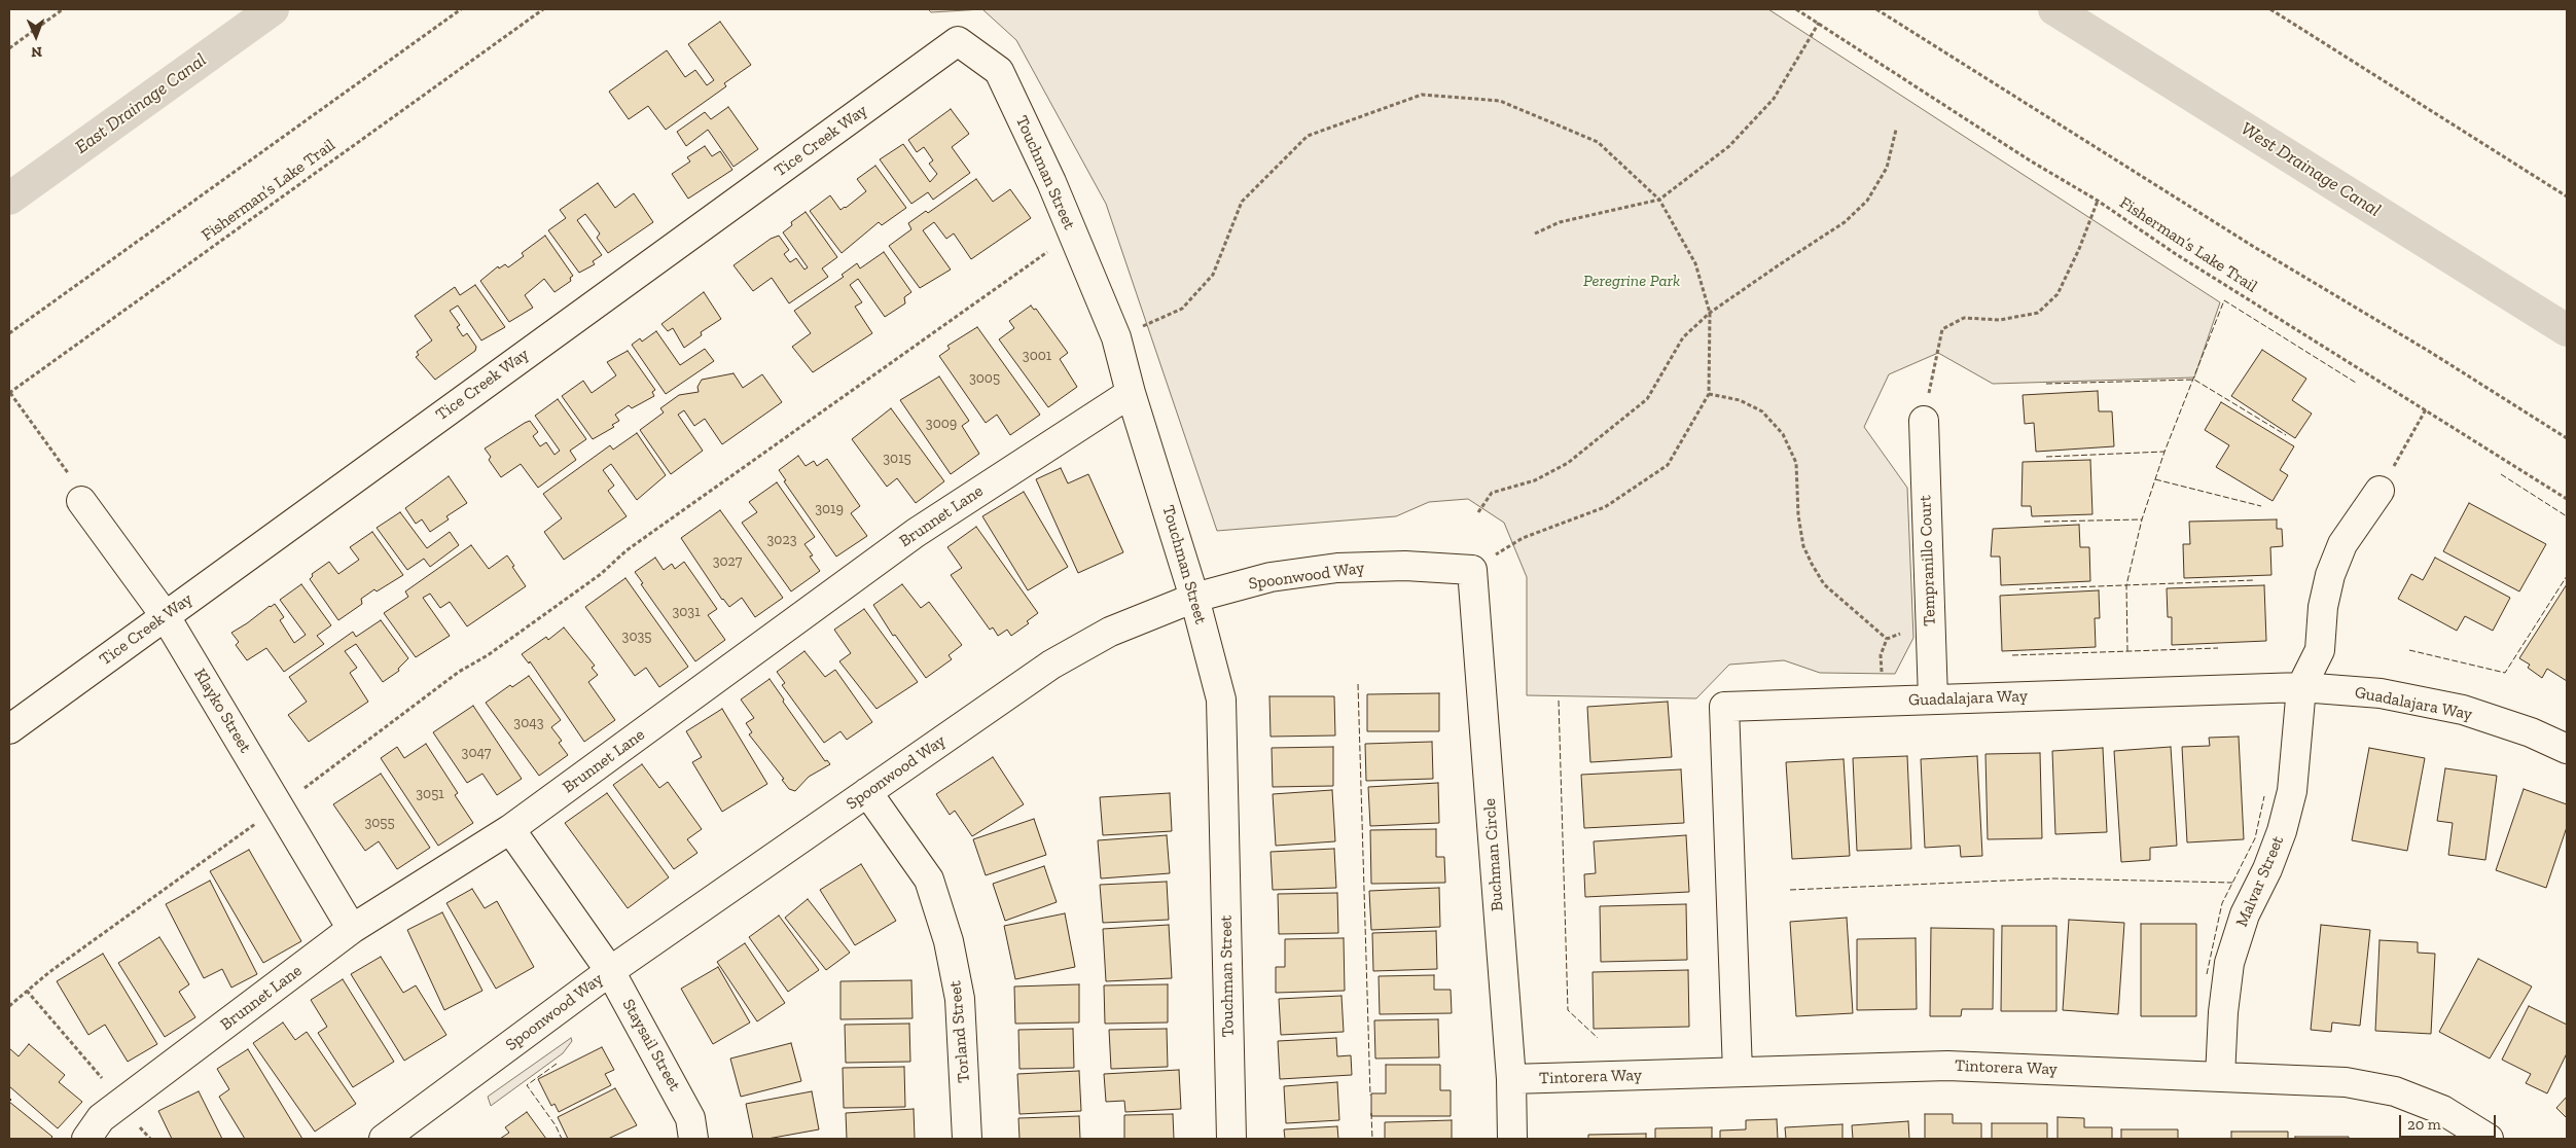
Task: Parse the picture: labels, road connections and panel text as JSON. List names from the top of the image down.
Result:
{
  "streets": {
    "street": [
      "Tice Creek Way",
      "Touchman Street",
      "Brunnet Lane",
      "Tempranillo Court",
      "Spoonwood Way",
      "Guadalajara Way",
      "Klayko Street",
      "Buchman Circle",
      "Malvar Street",
      "Torland Street",
      "Staysail Street",
      "Tintorera Way"
    ],
    "path": ["Fisherman’s Lake Trail"]
  },
  "crossings": [
    ["Tice Creek Way", "Touchman Street"],
    ["Tice Creek Way", "Klayko Street"],
    ["Touchman Street", "Brunnet Lane"],
    ["Touchman Street", "Spoonwood Way"],
    ["Brunnet Lane", "Klayko Street"],
    ["Brunnet Lane", "Staysail Street"],
    ["Tempranillo Court", "Guadalajara Way"],
    ["Spoonwood Way", "Buchman Circle"],
    ["Spoonwood Way", "Torland Street"],
    ["Spoonwood Way", "Staysail Street"],
    ["Guadalajara Way", "Malvar Street"],
    ["Guadalajara Way", "Tintorera Way"],
    ["Buchman Circle", "Tintorera Way"],
    ["Malvar Street", "Tintorera Way"]
  ],
  "water": ["East Drainage Canal", "West Drainage Canal"],
  "parks": ["Peregrine Park"],
  "house_numbers": [
    "3001",
    "3005",
    "3009",
    "3015",
    "3019",
    "3023",
    "3027",
    "3031",
    "3035",
    "3043",
    "3047",
    "3051",
    "3055"
  ],
  "scale_bar": "20 m",
  "north": "bottom"
}
